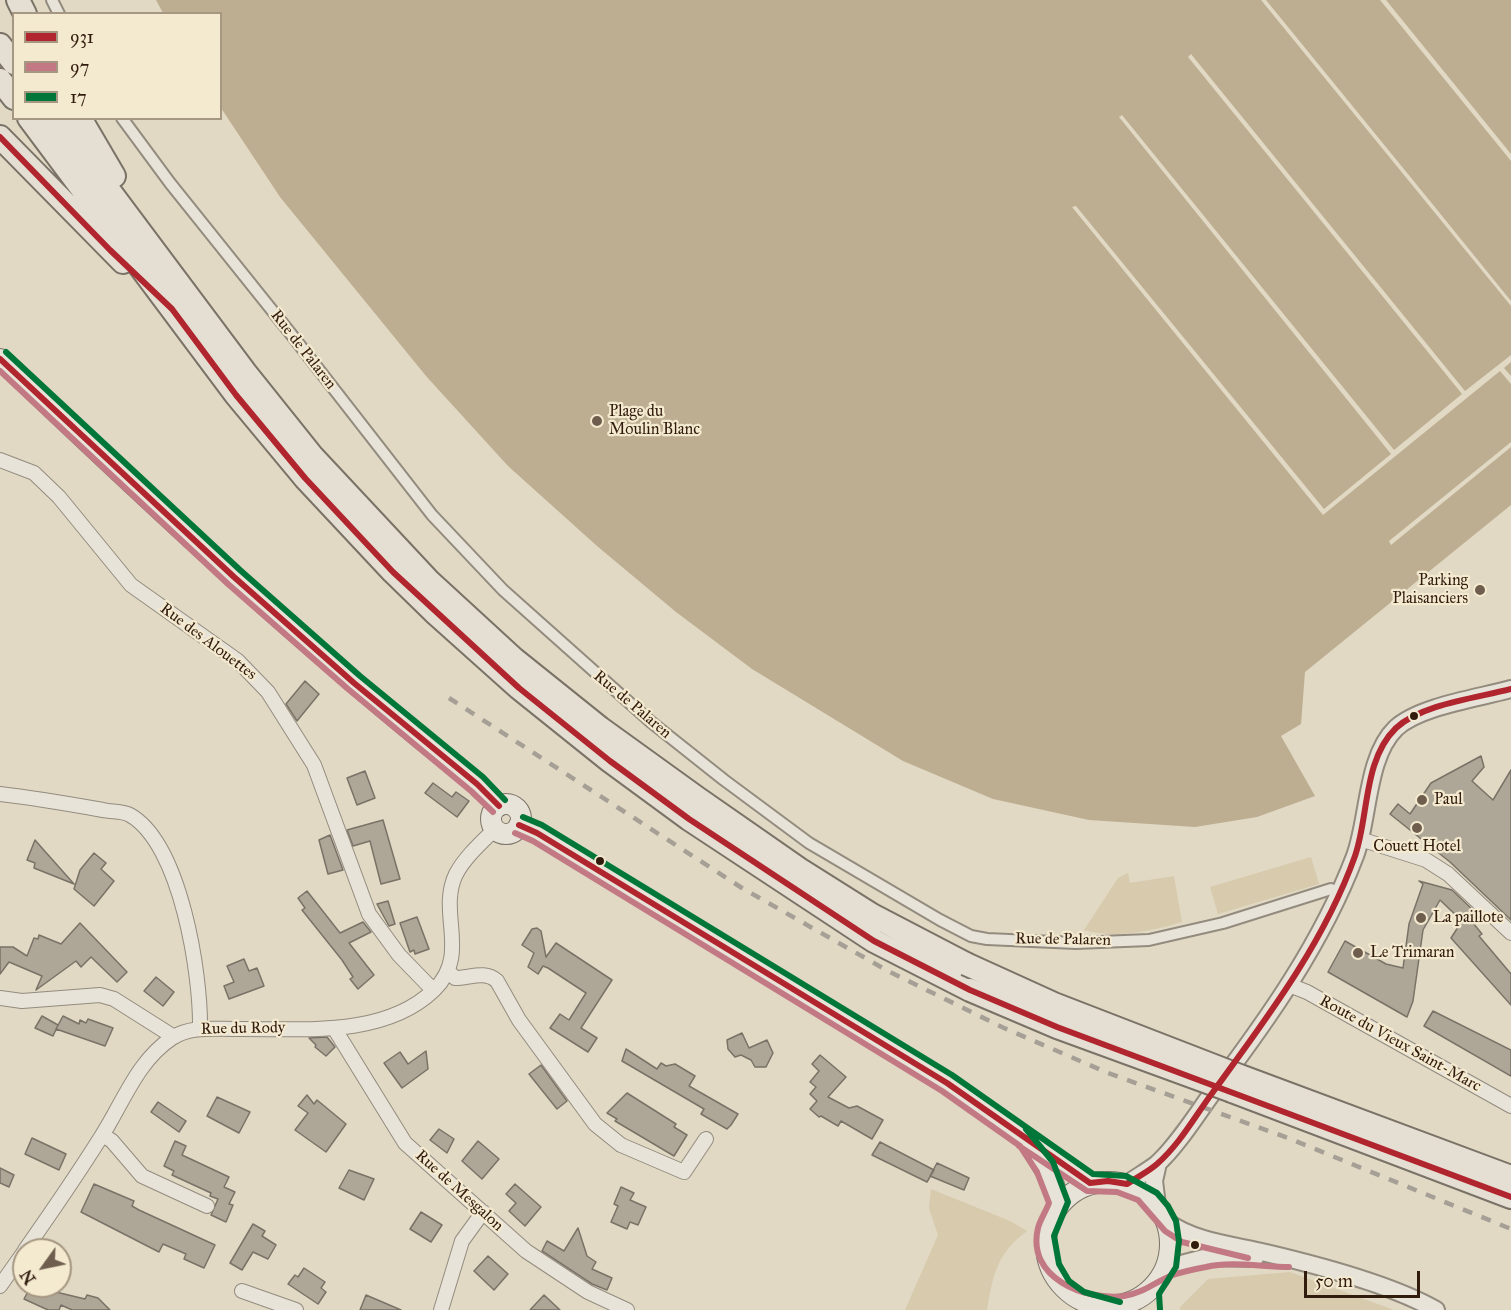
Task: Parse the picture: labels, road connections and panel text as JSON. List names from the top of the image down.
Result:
{
  "streets": {
    "street": [
      "Rue de Palaren",
      "Rue des Alouettes",
      "Rue du Rody",
      "Route du Vieux Saint-Marc",
      "Rue de Mesgalon"
    ]
  },
  "crossings": [
    ["Rue des Alouettes", "Rue du Rody"],
    ["Rue du Rody", "Rue de Mesgalon"]
  ],
  "places": [
    "Plage du Moulin Blanc",
    "Parking Plaisanciers",
    "Paul",
    "Couett Hotel",
    "La paillote",
    "Le Trimaran"
  ],
  "lines": ["transit line 931", "transit line 17", "transit line 97"],
  "legend": ["931", "97", "17"],
  "scale_bar": "50 m",
  "north": "bottom left"
}
